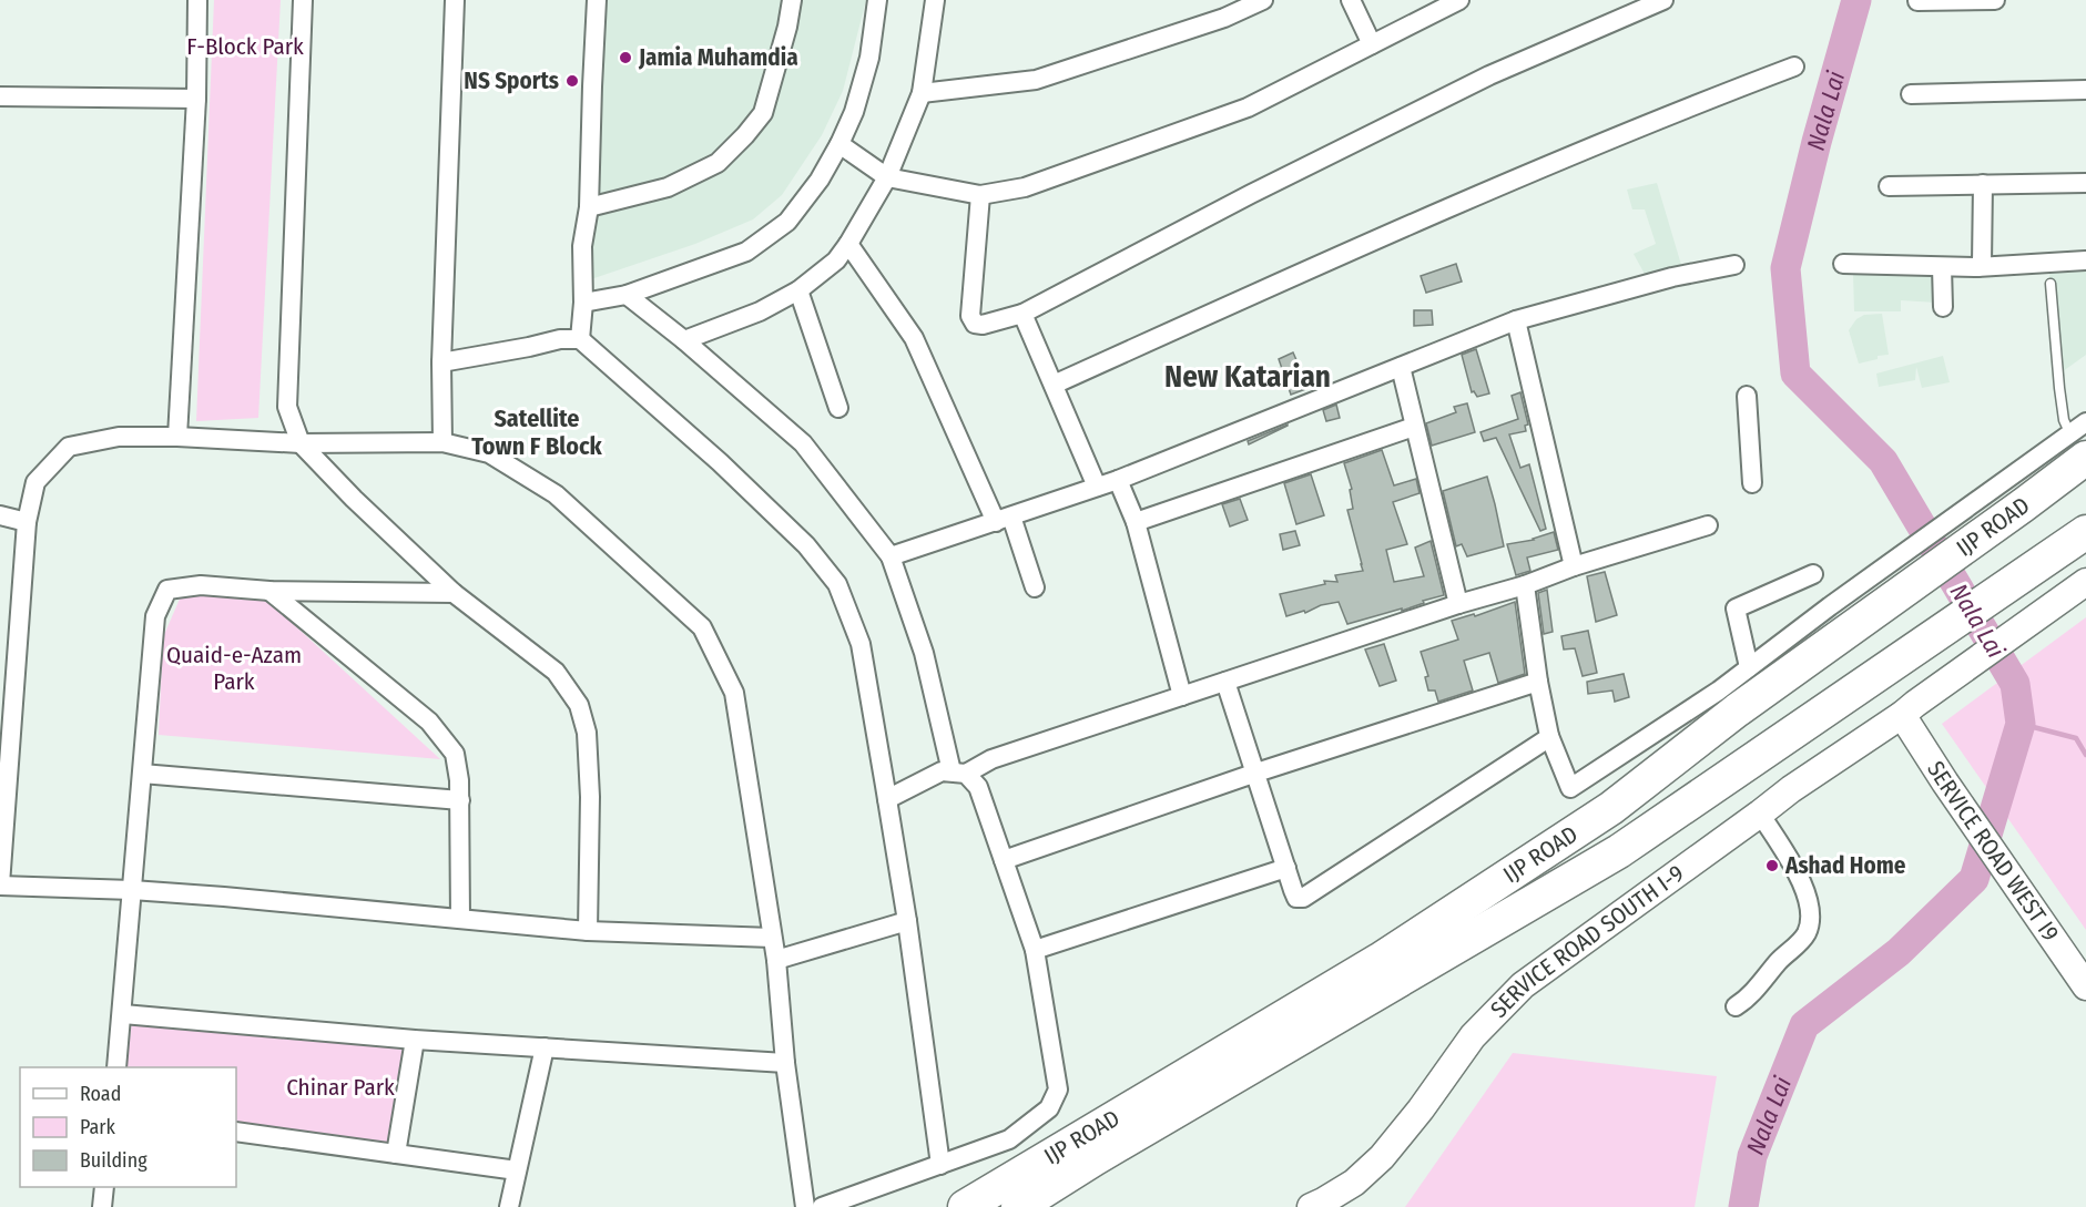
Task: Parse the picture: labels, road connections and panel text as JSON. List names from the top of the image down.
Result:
{
  "streets": {
    "highway": ["IJP ROAD"],
    "street": ["SERVICE ROAD WEST I9", "SERVICE ROAD SOUTH I-9"]
  },
  "crossings": [
    ["SERVICE ROAD WEST I9", "SERVICE ROAD SOUTH I-9"]
  ],
  "districts": ["New Katarian", "Satellite Town F Block"],
  "water": ["Nala Lai"],
  "parks": ["F-Block Park", "Quaid-e-Azam Park", "Chinar Park"],
  "places": ["Jamia Muhamdia", "NS Sports", "Ashad Home"],
  "legend": ["Road", "Park", "Building"]
}
